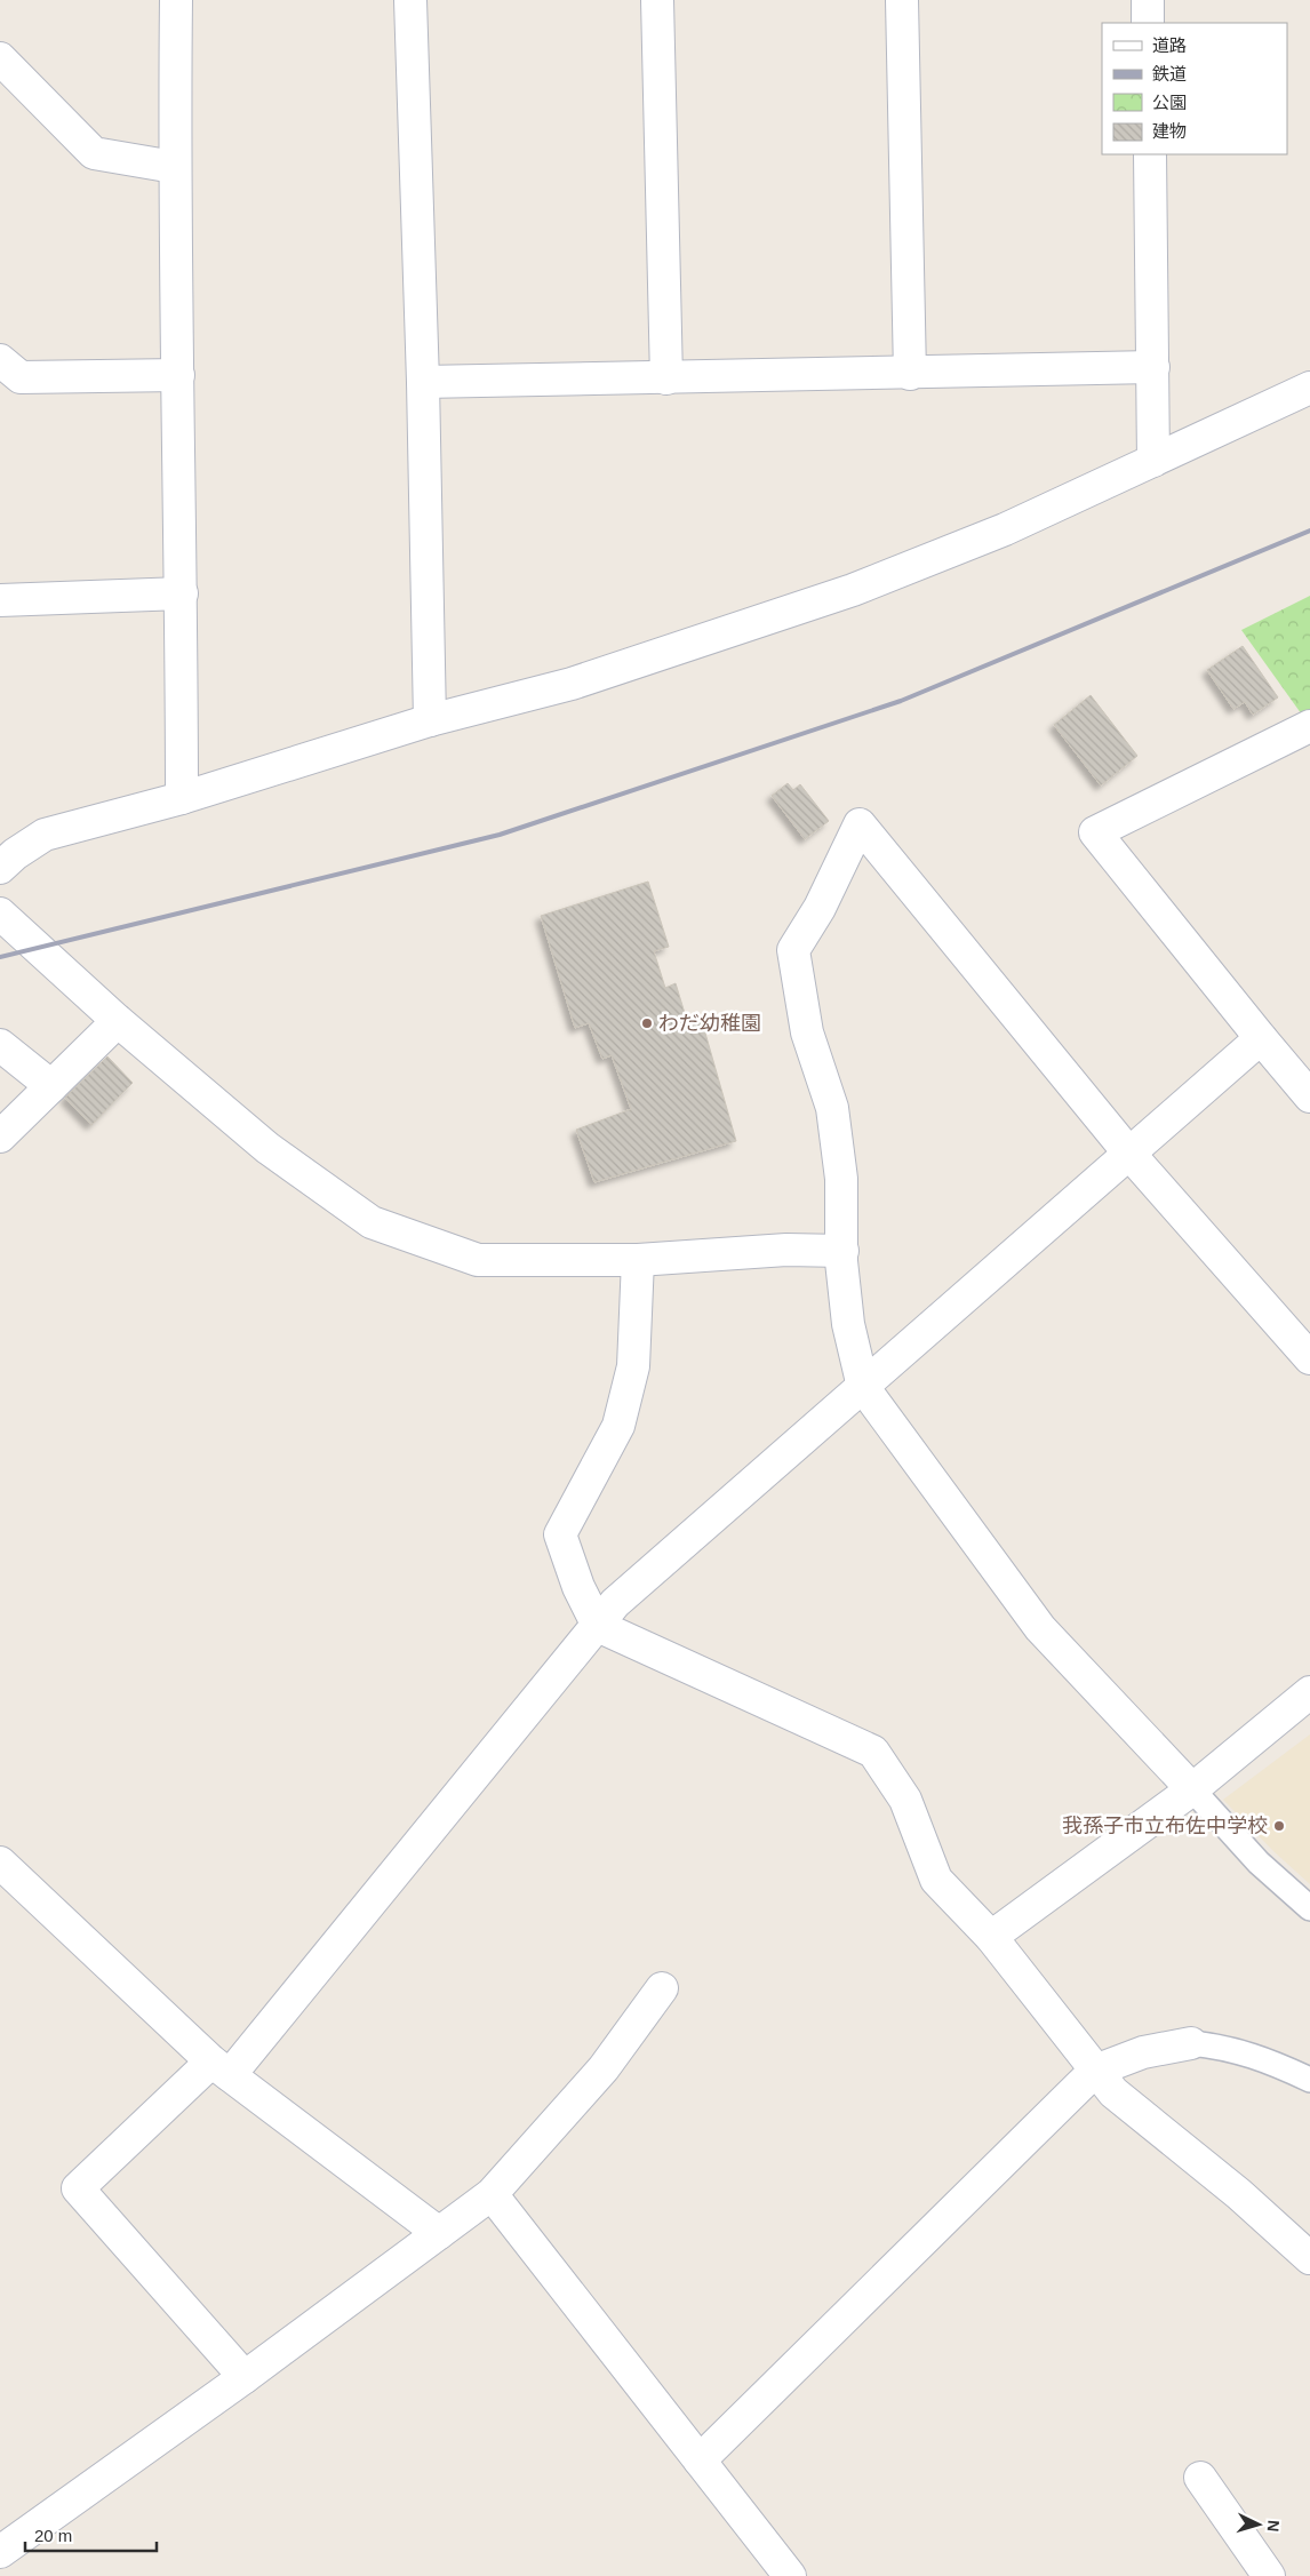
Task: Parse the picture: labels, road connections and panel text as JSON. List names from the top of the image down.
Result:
{
  "places": ["わだ幼稚園", "我孫子市立布佐中学校"],
  "legend": [
    "道路",
    "鉄道",
    "公園",
    "建物"
  ],
  "scale_bar": "20 m",
  "north": "right"
}
